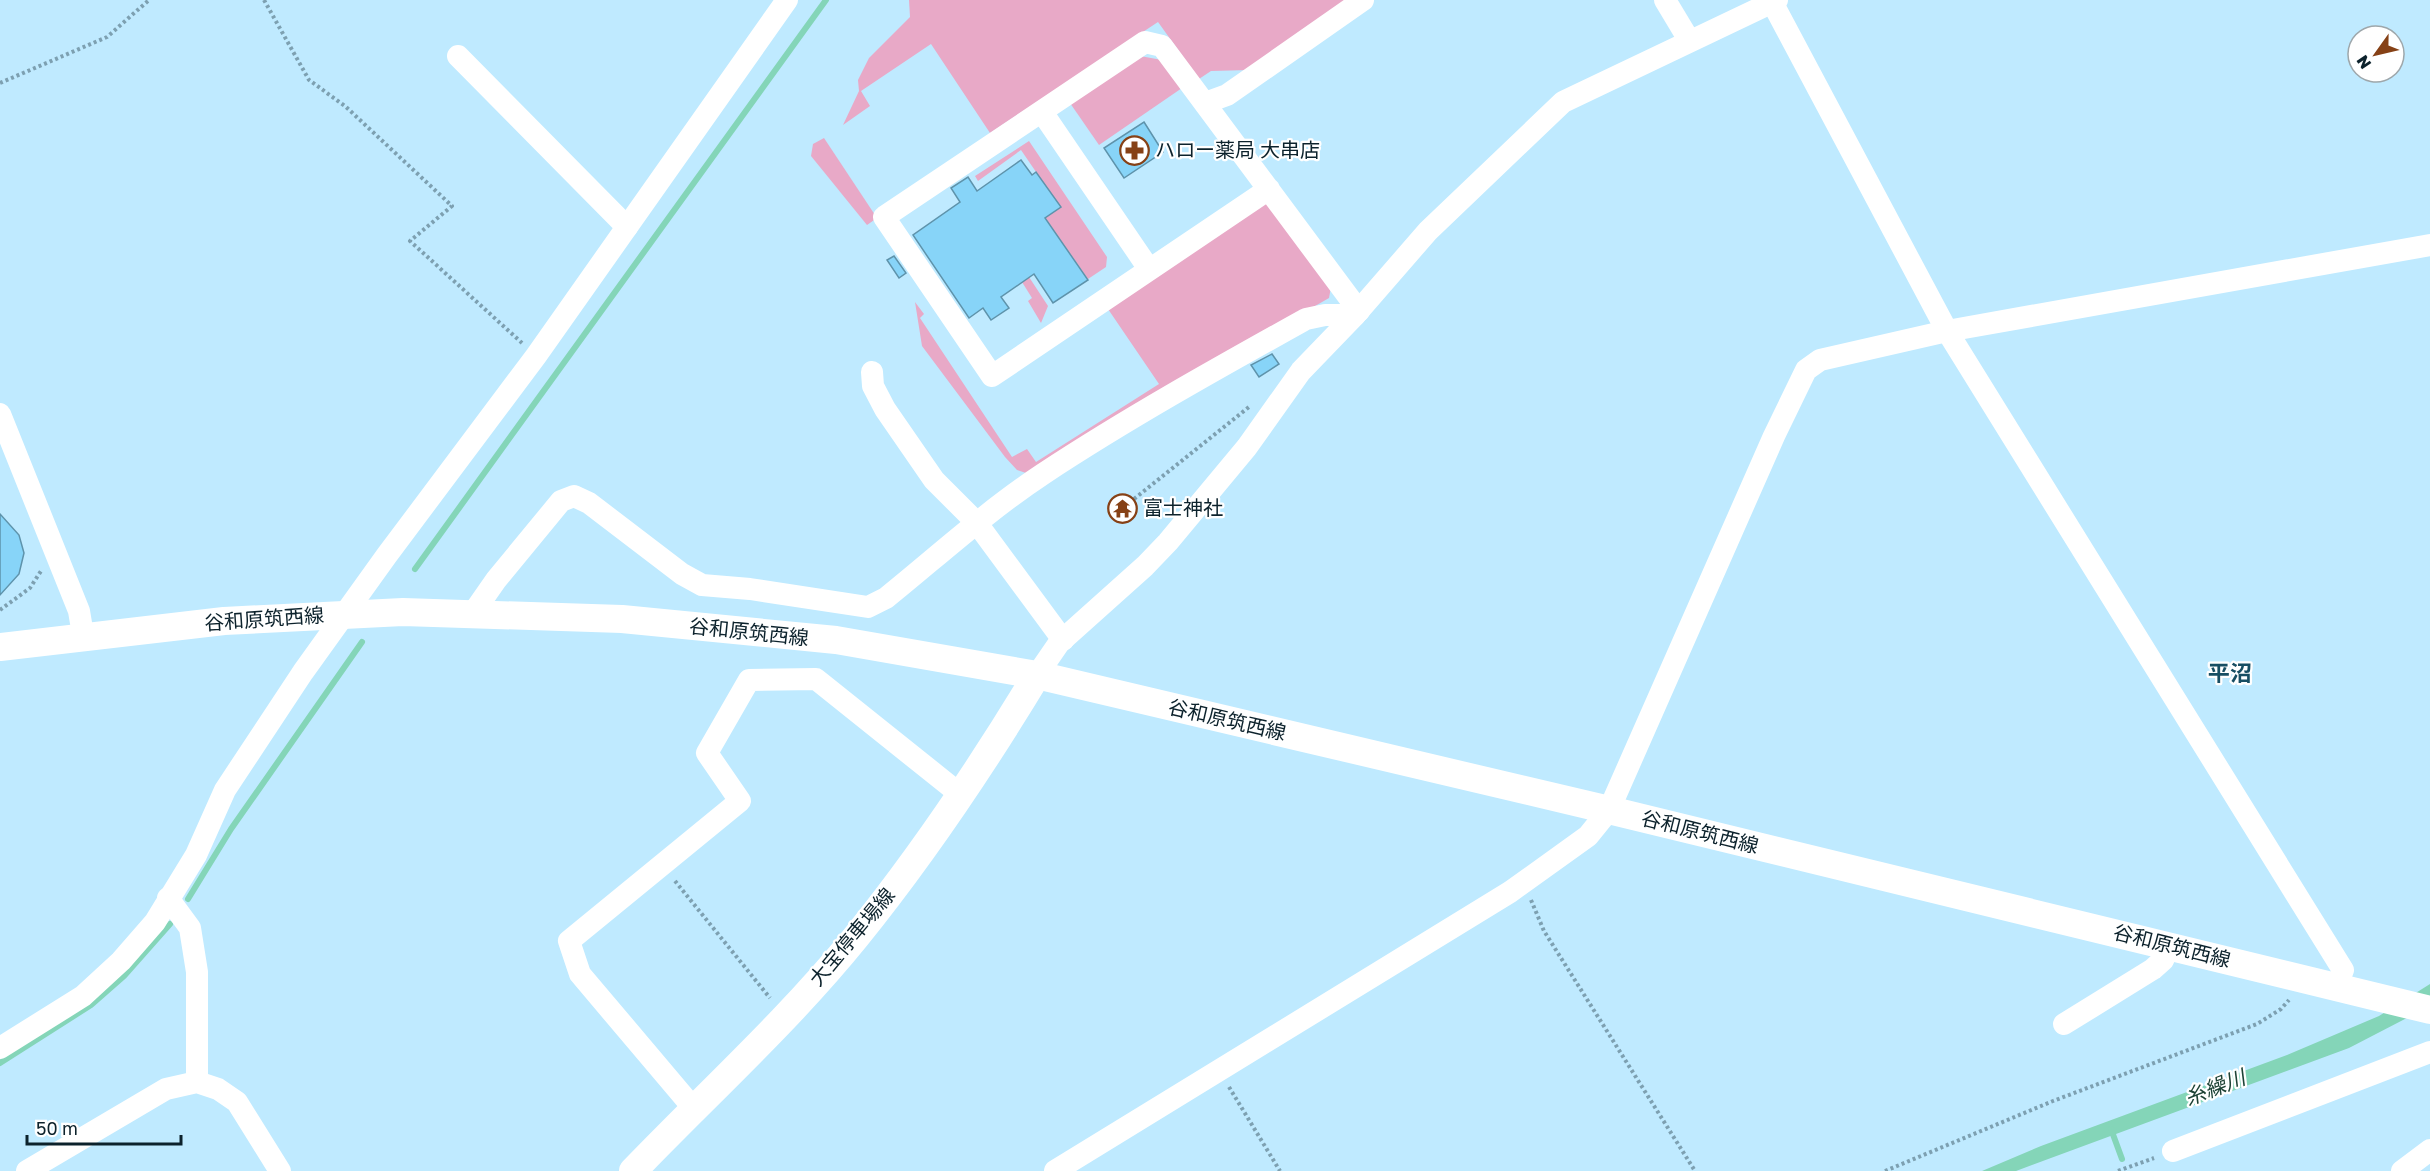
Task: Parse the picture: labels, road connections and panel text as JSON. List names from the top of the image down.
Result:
{
  "streets": {
    "main road": ["谷和原筑西線", "大宝停車場線"]
  },
  "crossings": [
    ["谷和原筑西線", "大宝停車場線"]
  ],
  "districts": ["平沼"],
  "water": ["糸繰川"],
  "places": {
    "pharmacy": ["ハロー薬局 大串店"],
    "temple": ["富士神社"]
  },
  "scale_bar": "50 m",
  "north": "bottom left"
}
